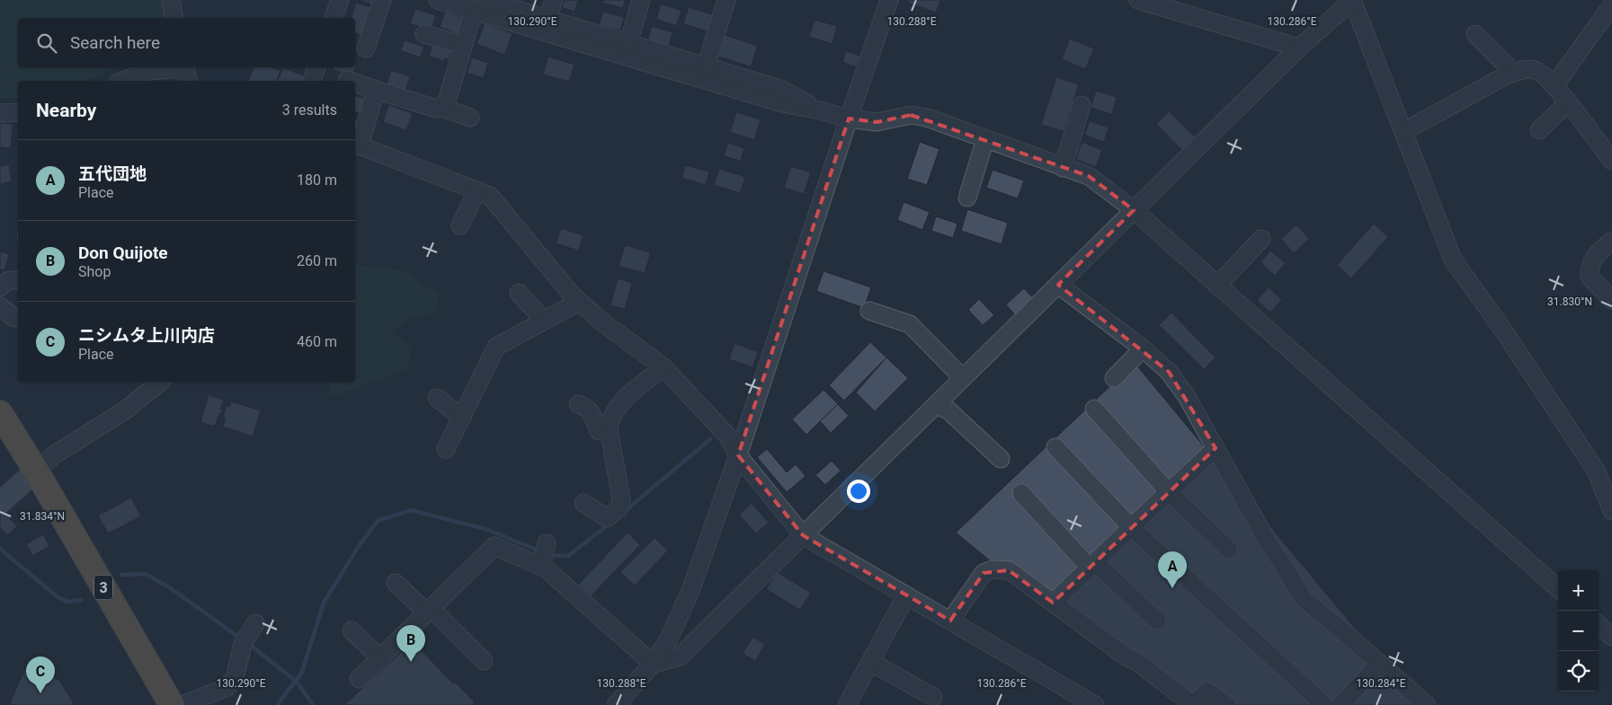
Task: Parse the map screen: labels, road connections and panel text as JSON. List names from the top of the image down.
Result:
{
  "streets": {
    "highway": ["3"]
  },
  "page": {
    "search": "Search here",
    "heading": ["Nearby", "3 results"],
    "list": [
      {
        "mark": "A",
        "name": "五代団地",
        "note": "Place",
        "value": "180 m"
      },
      {
        "mark": "B",
        "name": "Don Quijote",
        "note": "Shop",
        "value": "260 m"
      },
      {
        "mark": "C",
        "name": "ニシムタ上川内店",
        "note": "Place",
        "value": "460 m"
      }
    ],
    "pins": ["A", "B", "C"],
    "map_buttons": ["+", "−"]
  },
  "coordinates": [
    "130.288°E",
    "130.286°E",
    "130.290°E",
    "31.830°N",
    "31.834°N",
    "130.284°E"
  ]
}
